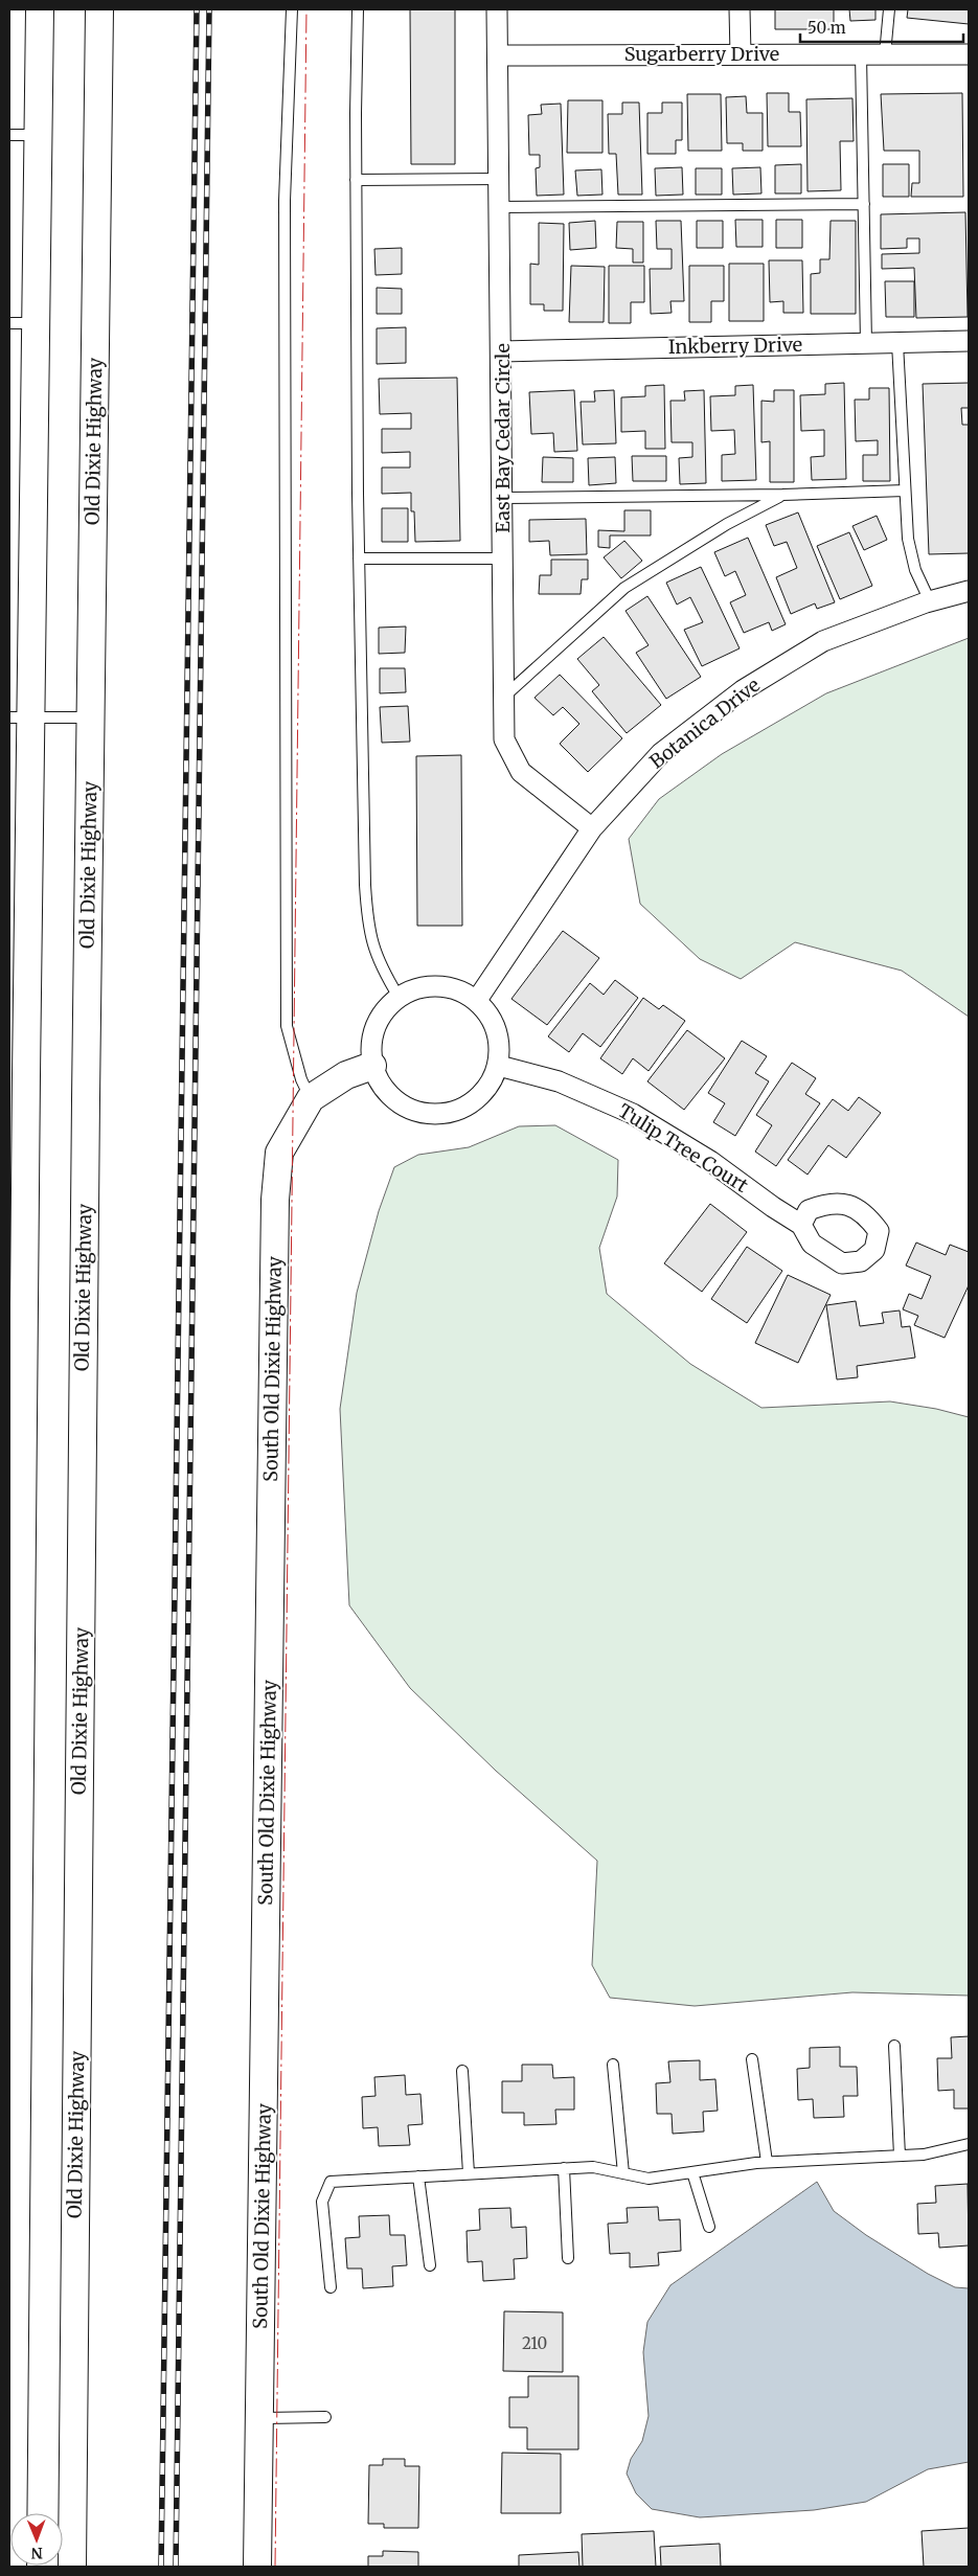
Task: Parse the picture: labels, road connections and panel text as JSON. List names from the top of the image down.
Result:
{
  "streets": {
    "main road": ["Old Dixie Highway", "South Old Dixie Highway"],
    "street": [
      "Sugarberry Drive",
      "Inkberry Drive",
      "East Bay Cedar Circle",
      "Botanica Drive",
      "Tulip Tree Court"
    ]
  },
  "crossings": [
    ["Sugarberry Drive", "East Bay Cedar Circle"],
    ["Inkberry Drive", "East Bay Cedar Circle"],
    ["East Bay Cedar Circle", "Botanica Drive"],
    ["Botanica Drive", "Tulip Tree Court"],
    ["Botanica Drive", "South Old Dixie Highway"],
    ["Tulip Tree Court", "South Old Dixie Highway"]
  ],
  "house_numbers": ["210"],
  "scale_bar": "50 m",
  "north": "bottom"
}
